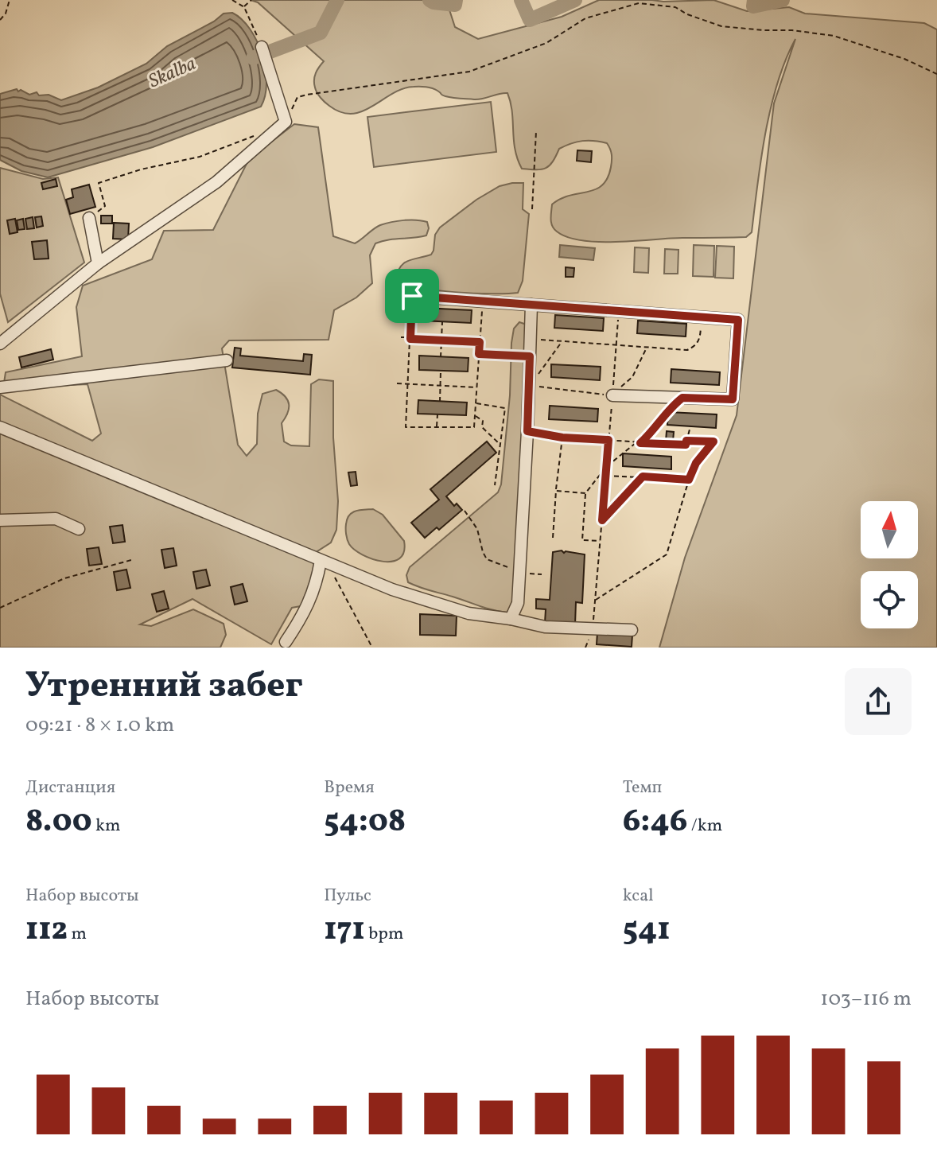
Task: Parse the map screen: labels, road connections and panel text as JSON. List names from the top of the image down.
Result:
{
  "water": ["Skalba"],
  "north": "top",
  "page": {
    "heading": ["Утренний забег", "09:21 · 8 × 1.0 km"],
    "stats": [
      ["Дистанция", "8.00 km"],
      ["Время", "54:08"],
      ["Темп", "6:46 /km"],
      ["Набор высоты", "112 m"],
      ["Пульс", "171 bpm"],
      ["kcal", "541"]
    ],
    "chart": ["Набор высоты", "103–116 m"]
  }
}
